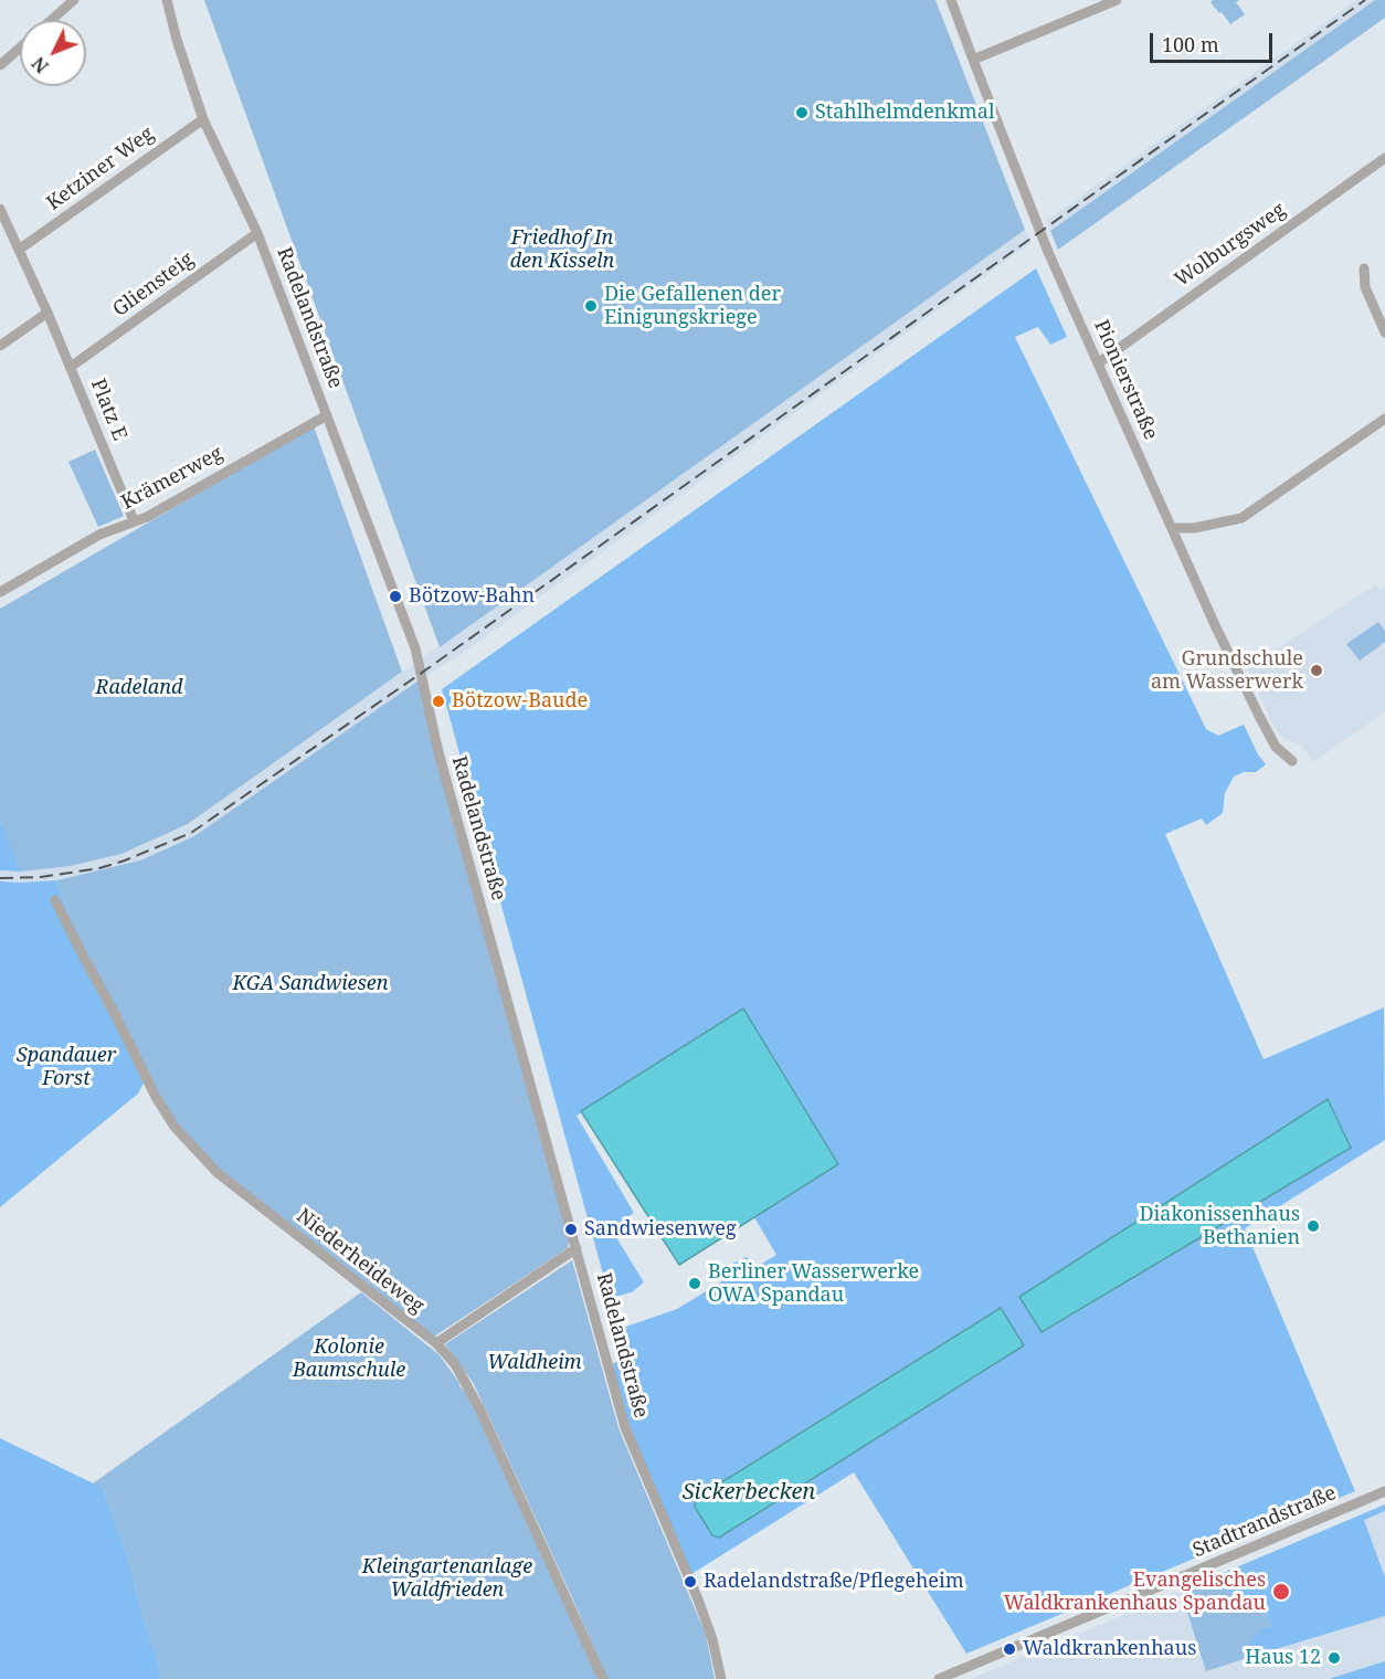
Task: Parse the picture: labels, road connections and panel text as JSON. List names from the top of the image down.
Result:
{
  "streets": {
    "street": [
      "Ketziner Weg",
      "Wolburgsweg",
      "Gliensteig",
      "Radelandstraße",
      "Pionierstraße",
      "Platz E",
      "Krämerweg",
      "Niederheideweg",
      "Stadtrandstraße"
    ]
  },
  "crossings": [
    ["Ketziner Weg", "Radelandstraße"],
    ["Ketziner Weg", "Platz E"],
    ["Wolburgsweg", "Pionierstraße"],
    ["Gliensteig", "Radelandstraße"],
    ["Gliensteig", "Platz E"],
    ["Radelandstraße", "Krämerweg"],
    ["Platz E", "Krämerweg"]
  ],
  "water": ["Sickerbecken"],
  "parks": [
    "Friedhof In den Kisseln",
    "Radeland",
    "KGA Sandwiesen",
    "Spandauer Forst",
    "Kolonie Baumschule",
    "Waldheim",
    "Kleingartenanlage Waldfrieden"
  ],
  "places": [
    "Stahlhelmdenkmal",
    "Die Gefallenen der Einigungskriege",
    "Bötzow-Bahn",
    "Grundschule am Wasserwerk",
    "Bötzow-Baude",
    "Diakonissenhaus Bethanien",
    "Sandwiesenweg",
    "Berliner Wasserwerke OWA Spandau",
    "Radelandstraße/Pflegeheim",
    "Evangelisches Waldkrankenhaus Spandau",
    "Waldkrankenhaus",
    "Haus 12"
  ],
  "scale_bar": "100 m",
  "north": "bottom left"
}
